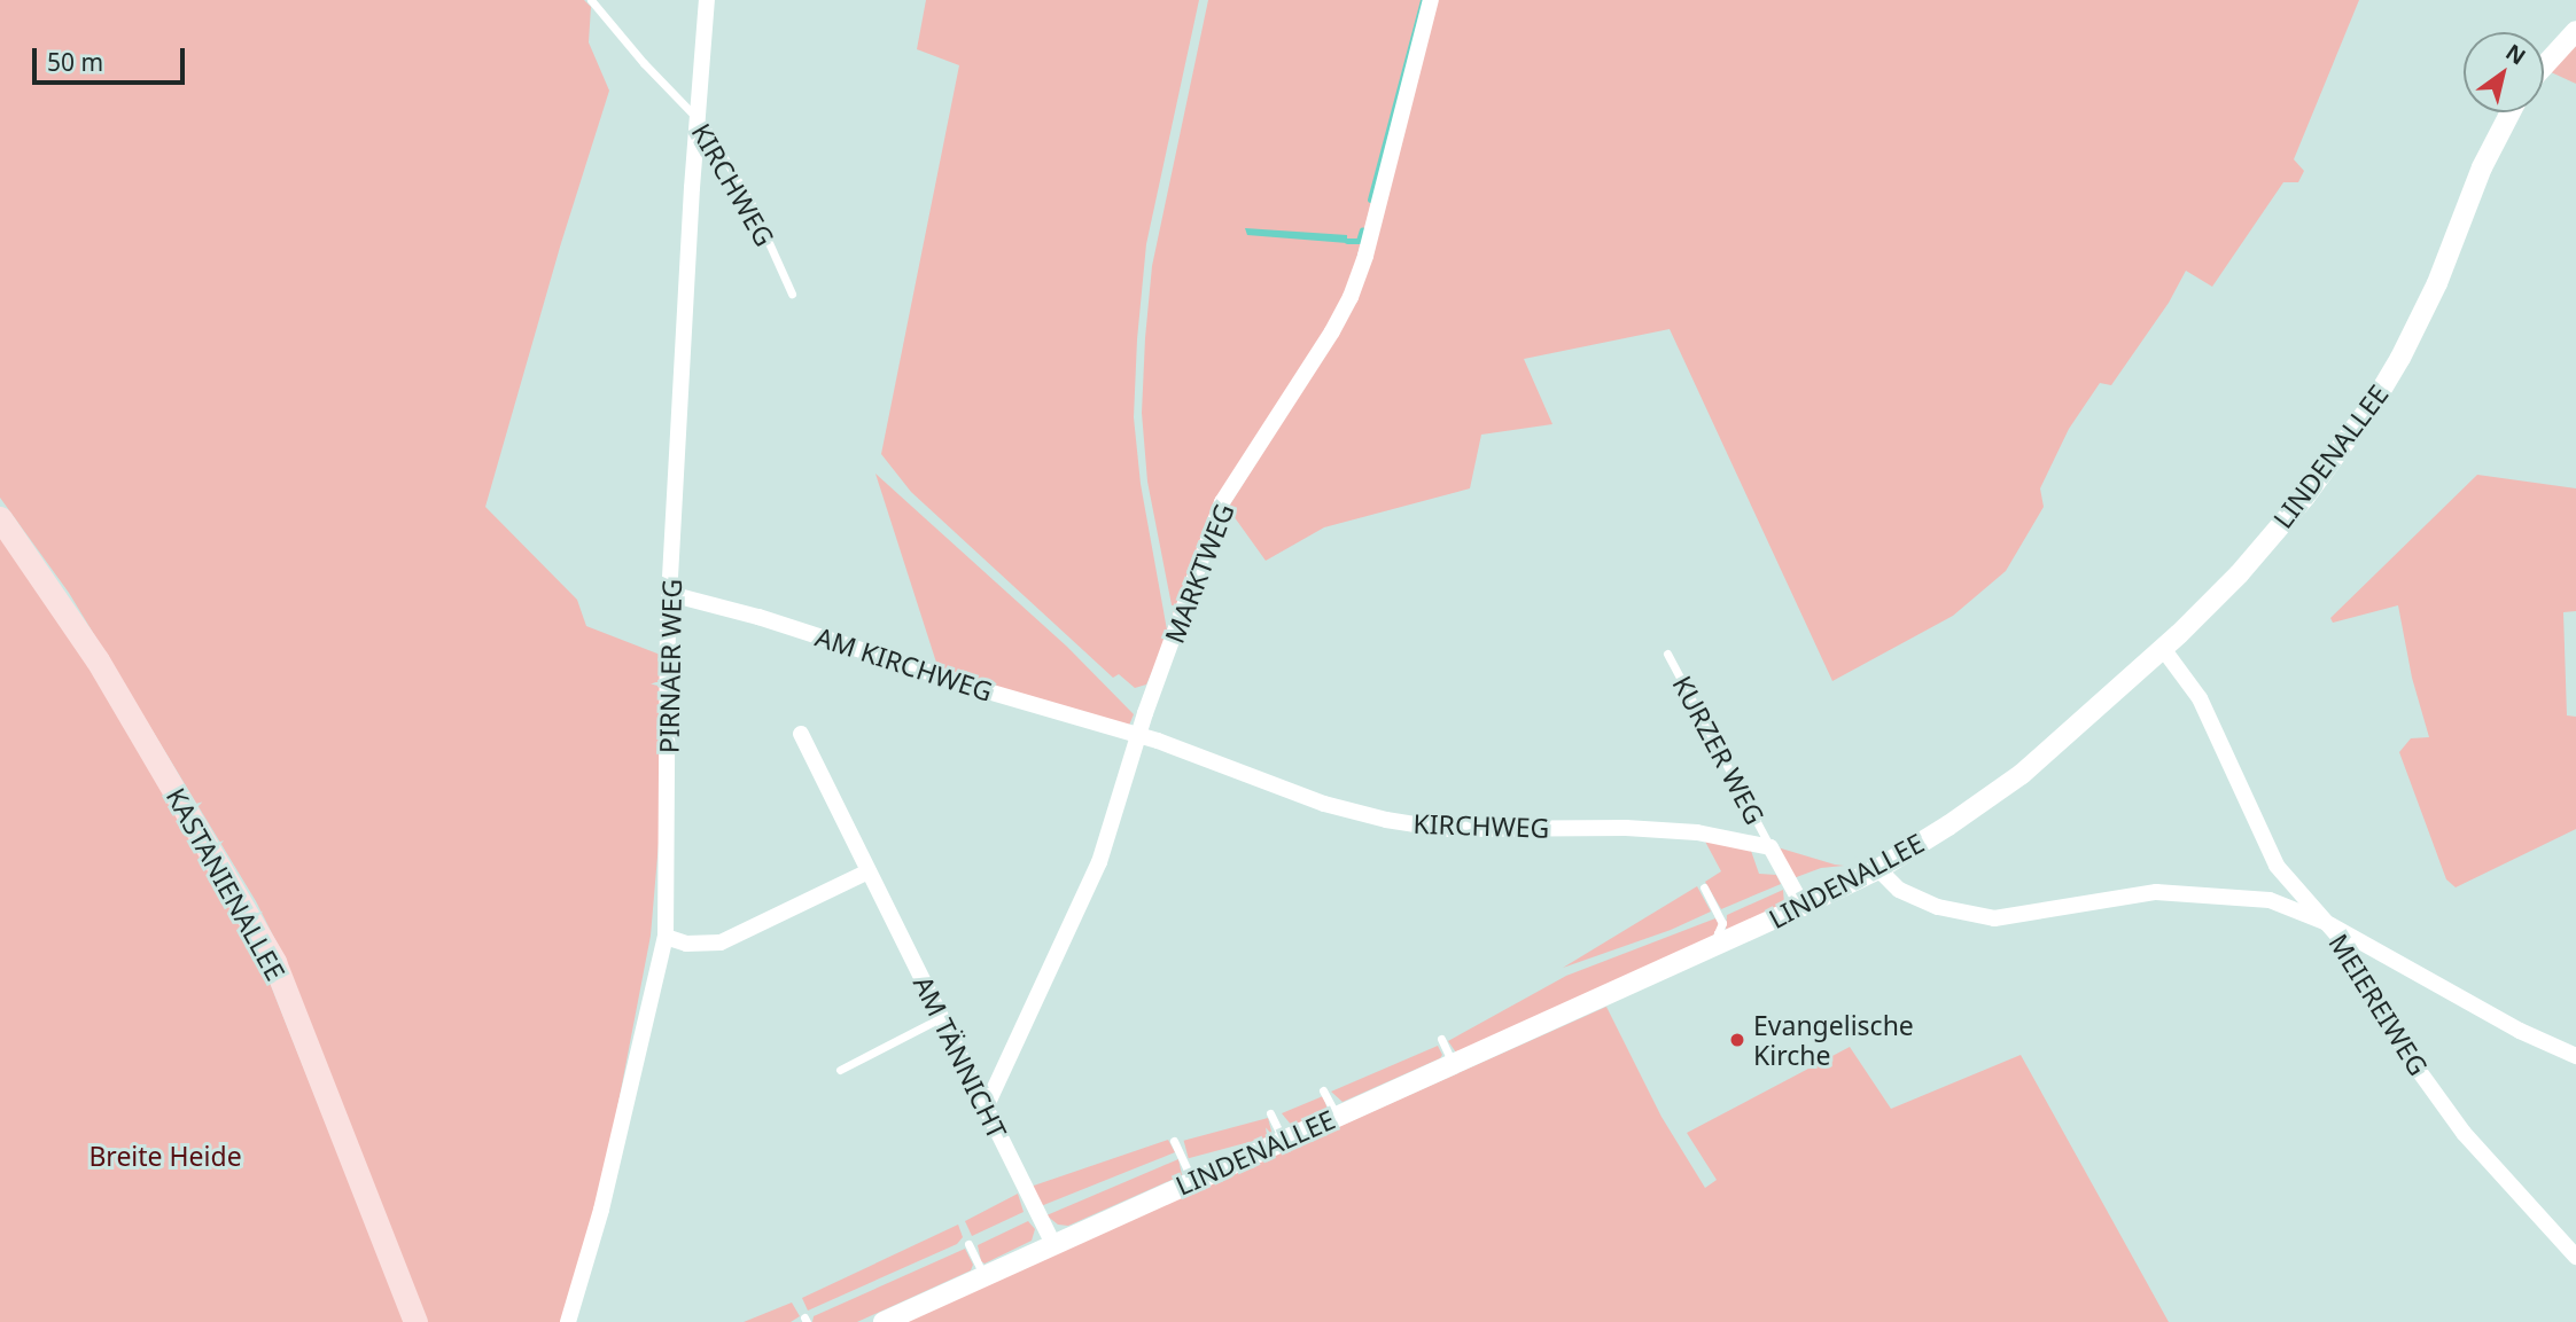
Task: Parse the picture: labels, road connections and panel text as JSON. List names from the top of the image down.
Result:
{
  "streets": {
    "main road": ["KASTANIENALLEE"],
    "street": [
      "KIRCHWEG",
      "LINDENALLEE",
      "MARKTWEG",
      "AM KIRCHWEG",
      "PIRNAER WEG",
      "MEIEREIWEG",
      "AM TÄNNICHT"
    ],
    "lane": ["KURZER WEG"]
  },
  "crossings": [
    ["KIRCHWEG", "MARKTWEG"],
    ["KIRCHWEG", "AM KIRCHWEG"],
    ["KIRCHWEG", "PIRNAER WEG"],
    ["KIRCHWEG", "KURZER WEG"],
    ["LINDENALLEE", "MEIEREIWEG"],
    ["LINDENALLEE", "AM TÄNNICHT"],
    ["MARKTWEG", "AM KIRCHWEG"],
    ["MARKTWEG", "AM TÄNNICHT"],
    ["AM KIRCHWEG", "PIRNAER WEG"]
  ],
  "parks": ["Breite Heide"],
  "places": ["Evangelische Kirche"],
  "scale_bar": "50 m",
  "north": "top right"
}
